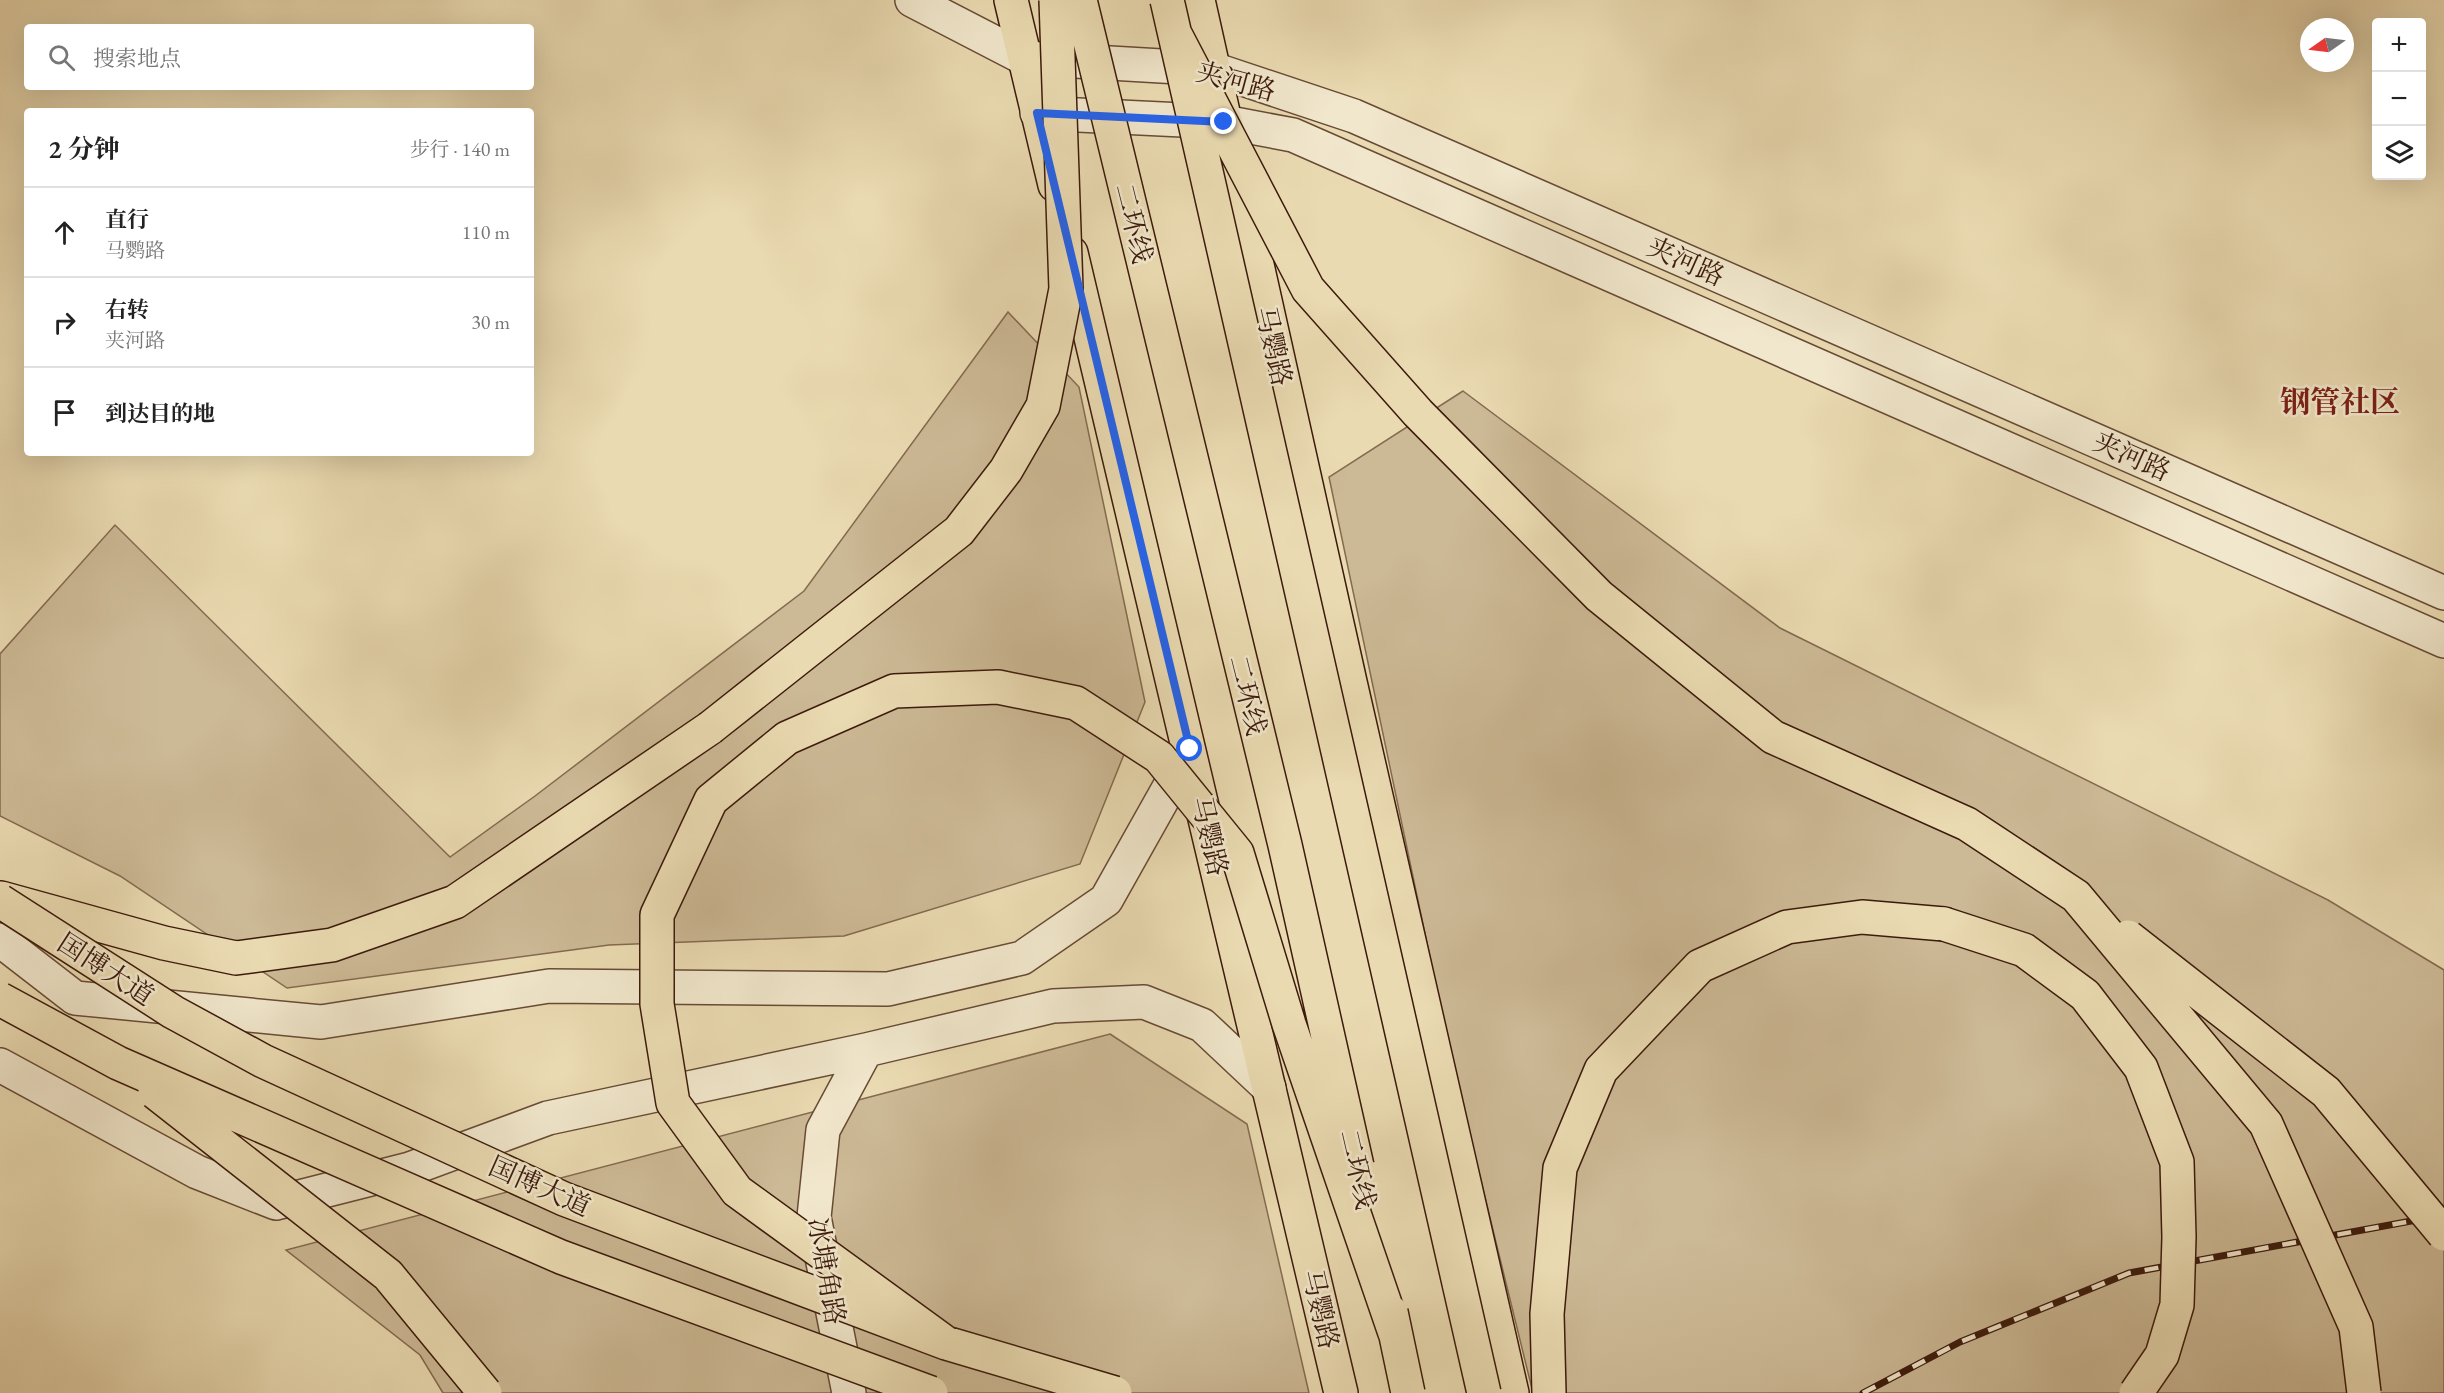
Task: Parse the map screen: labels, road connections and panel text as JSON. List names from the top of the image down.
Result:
{
  "streets": {
    "main road": ["二环线", "马鹦路", "国博大道"],
    "street": ["夹河路", "冰塘角路"]
  },
  "crossings": [
    ["夹河路", "马鹦路"]
  ],
  "districts": ["钢管社区"],
  "north": "left",
  "page": {
    "map_buttons": ["+", "−"],
    "search": "搜索地点",
    "heading": ["2 分钟", "步行 · 140 m"],
    "list": [
      ["直行", "马鹦路", "110 m"],
      ["右转", "夹河路", "30 m"],
      "到达目的地"
    ]
  }
}
